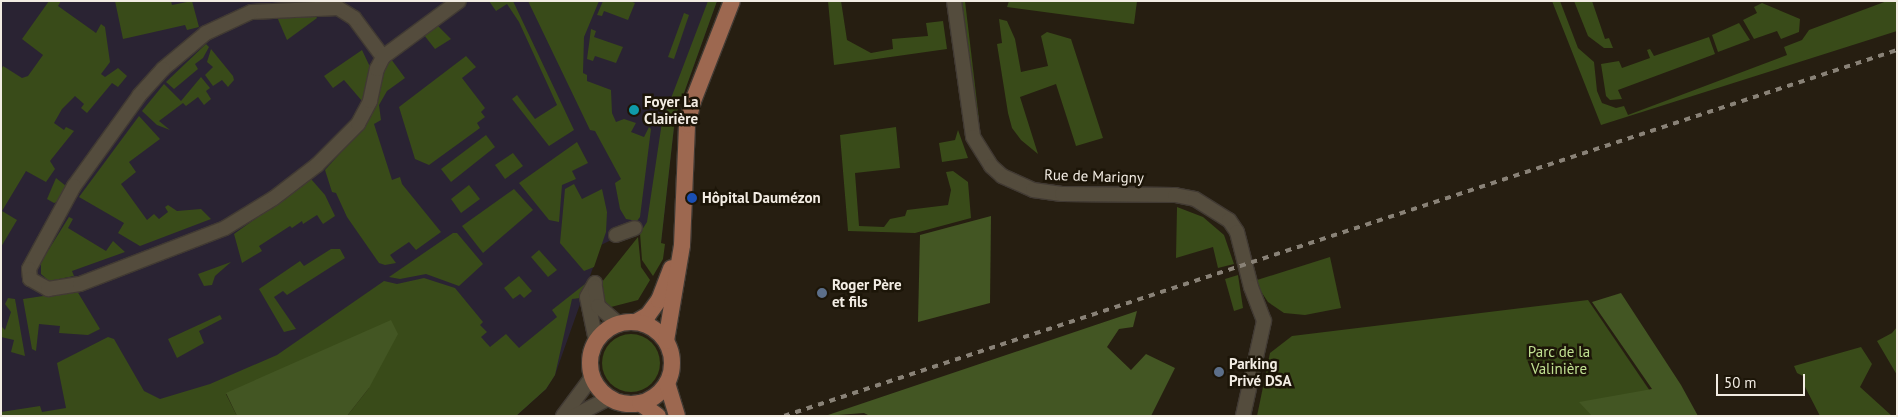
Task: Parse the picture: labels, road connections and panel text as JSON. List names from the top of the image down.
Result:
{
  "streets": {
    "street": ["Rue de Marigny"]
  },
  "parks": ["Parc de la Valinière"],
  "places": [
    "Foyer La Clairière",
    "Hôpital Daumézon",
    "Roger Père et fils",
    "Parking Privé DSA"
  ],
  "scale_bar": "50 m"
}
